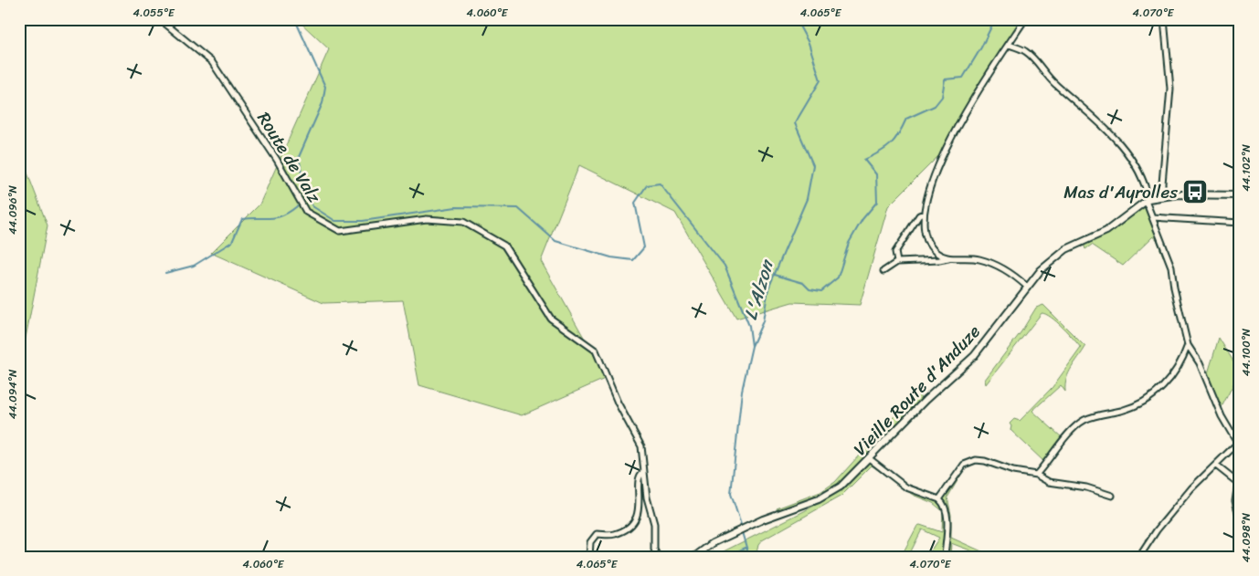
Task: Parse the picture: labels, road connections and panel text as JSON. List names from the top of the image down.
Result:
{
  "streets": {
    "street": ["Route de Valz", "Vieille Route d'Anduze"]
  },
  "water": ["L'Alzon"],
  "places": {
    "bus stop": ["Mas d'Ayrolles"]
  },
  "coordinates": [
    "4.055°E",
    "4.060°E",
    "4.065°E",
    "4.070°E",
    "44.102°N",
    "44.096°N",
    "44.100°N",
    "44.094°N",
    "44.098°N"
  ]
}
